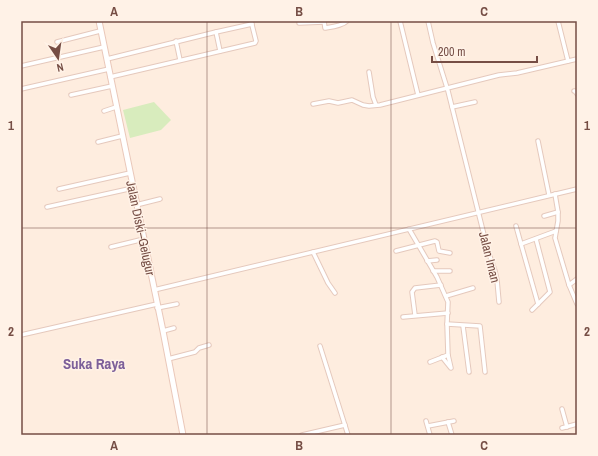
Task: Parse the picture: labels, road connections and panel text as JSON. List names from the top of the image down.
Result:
{
  "streets": {
    "main road": ["Jalan Diski–Gelugur"],
    "street": ["Jalan Iman"]
  },
  "districts": ["Suka Raya"],
  "scale_bar": "200 m",
  "north": "bottom",
  "grid": {
    "columns": ["A", "B", "C"],
    "rows": ["1", "2"]
  }
}
